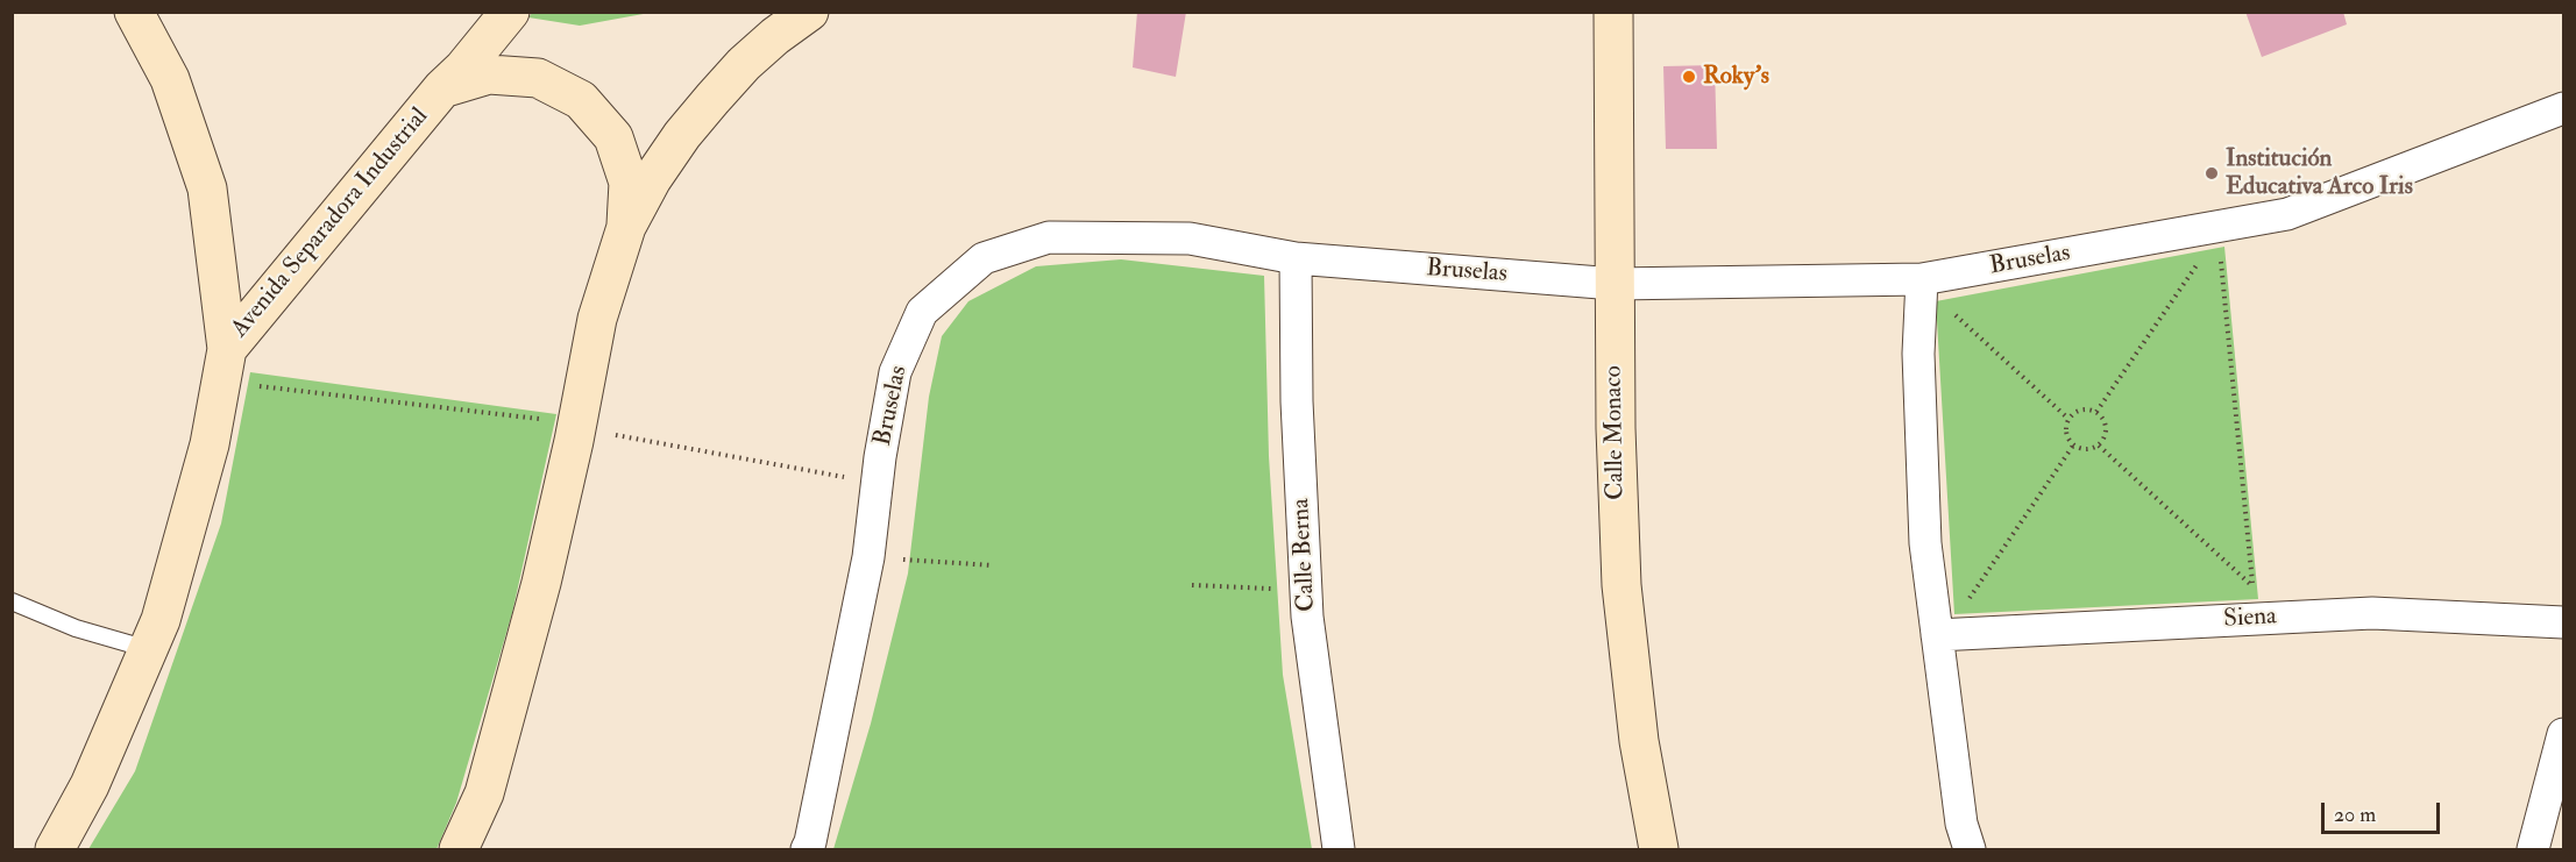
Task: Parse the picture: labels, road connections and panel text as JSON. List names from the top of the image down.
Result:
{
  "streets": {
    "main road": ["Avenida Separadora Industrial", "Calle Monaco"],
    "street": ["Bruselas", "Calle Berna", "Siena"]
  },
  "crossings": [
    ["Bruselas", "Calle Monaco"],
    ["Bruselas", "Calle Berna"]
  ],
  "places": ["Roky's", "Institución Educativa Arco Iris"],
  "scale_bar": "20 m"
}
